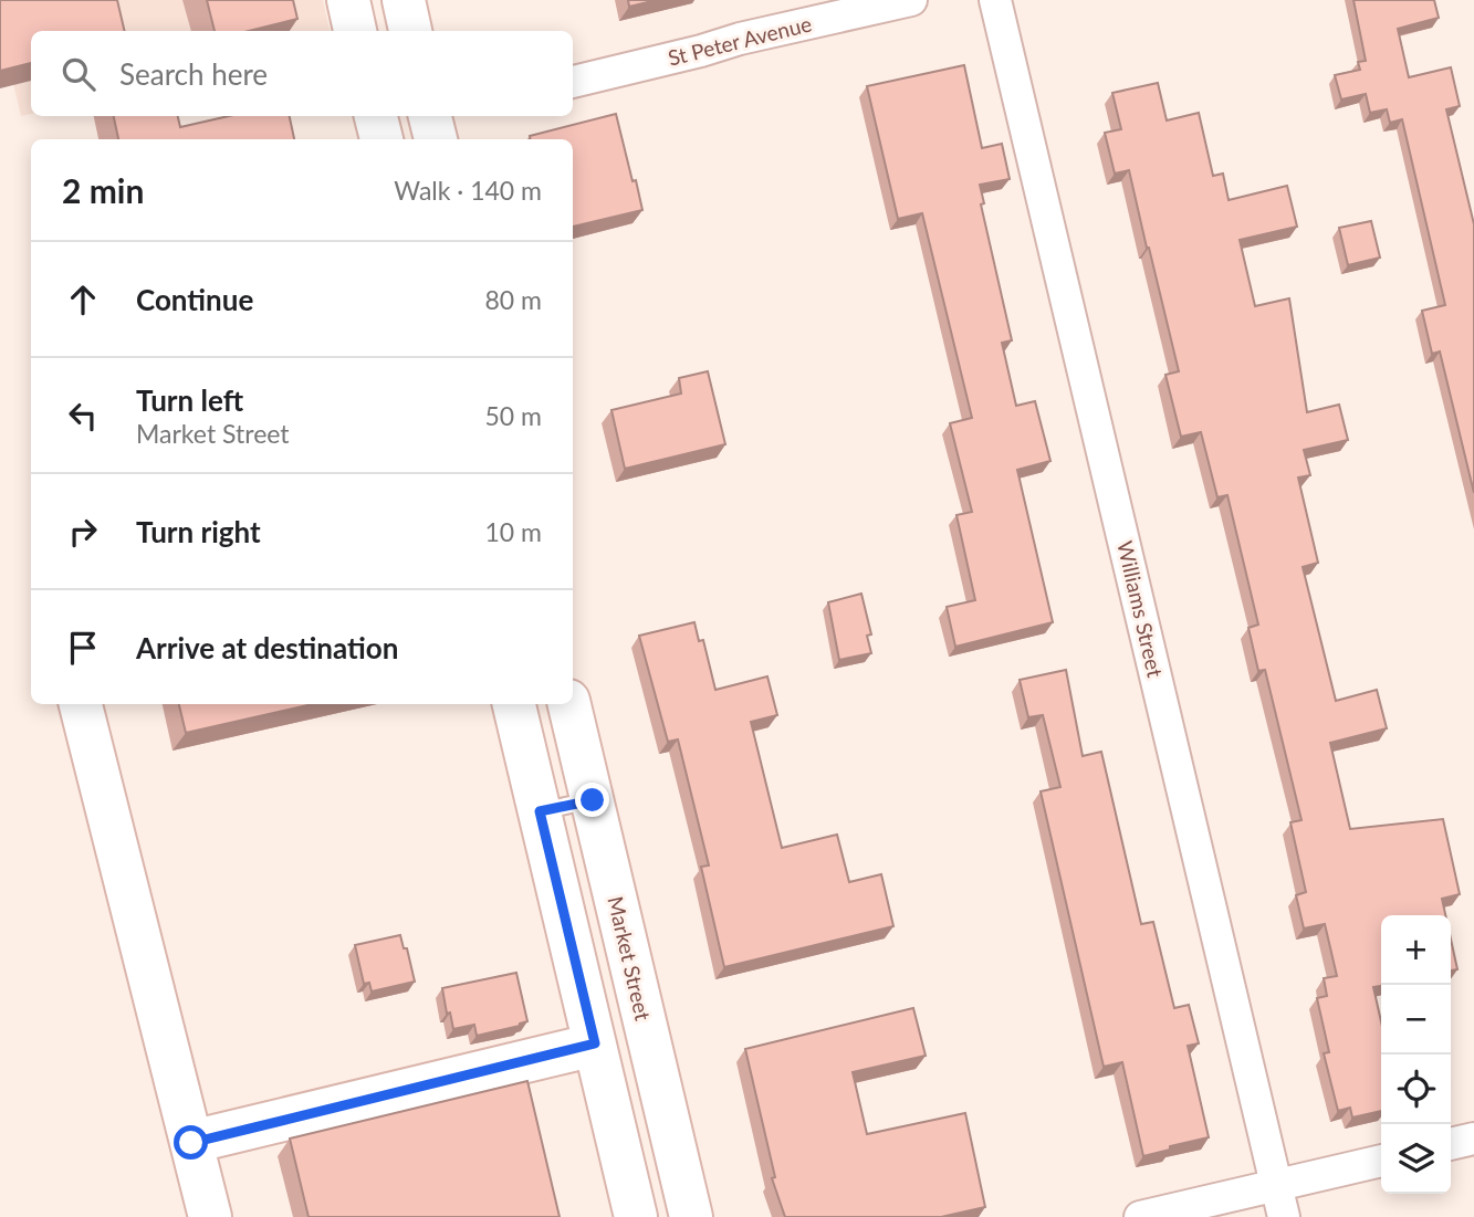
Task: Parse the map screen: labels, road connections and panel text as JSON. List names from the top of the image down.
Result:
{
  "streets": {
    "street": ["St Peter Avenue", "Williams Street", "Market Street"]
  },
  "page": {
    "search": "Search here",
    "heading": ["2 min", "Walk · 140 m"],
    "list": [
      ["Continue", "80 m"],
      ["Turn left", "Market Street", "50 m"],
      ["Turn right", "10 m"],
      "Arrive at destination"
    ],
    "map_buttons": ["+", "−"]
  }
}
